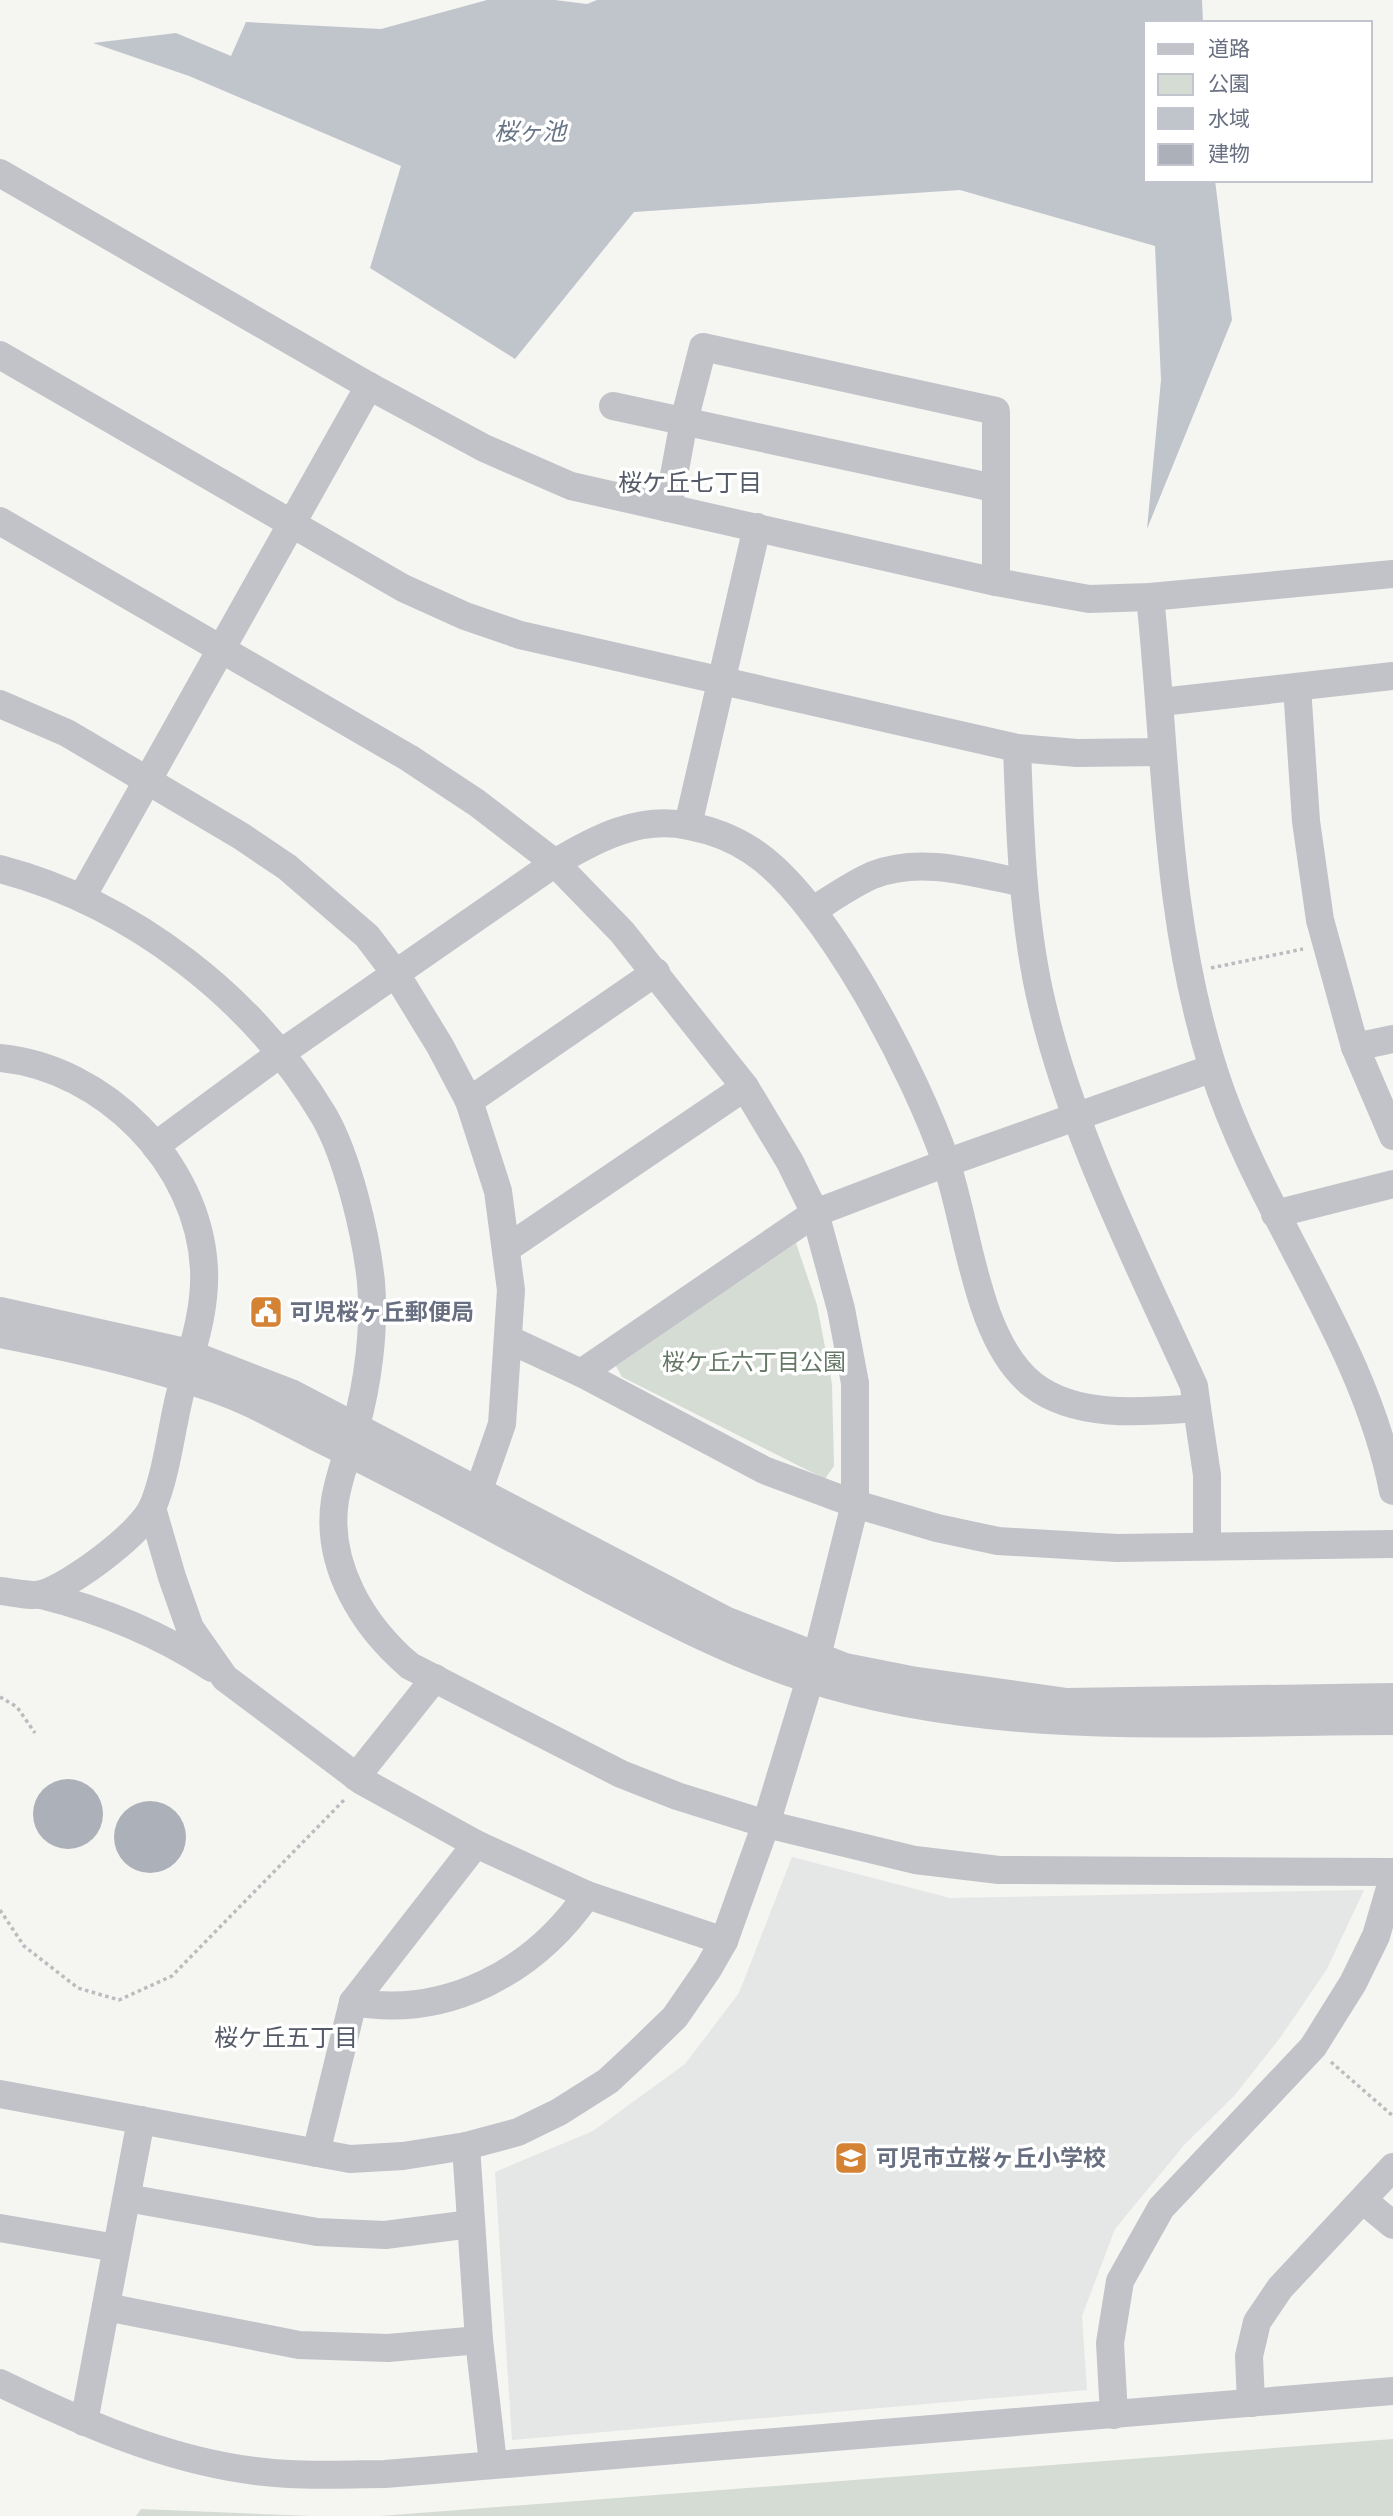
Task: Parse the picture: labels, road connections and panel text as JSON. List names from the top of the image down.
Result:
{
  "districts": ["桜ケ丘七丁目", "桜ケ丘五丁目"],
  "water": ["桜ヶ池"],
  "parks": ["桜ケ丘六丁目公園"],
  "places": {
    "public building": ["可児桜ヶ丘郵便局"],
    "school or university": ["可児市立桜ヶ丘小学校"]
  },
  "legend": [
    "道路",
    "公園",
    "水域",
    "建物"
  ]
}
